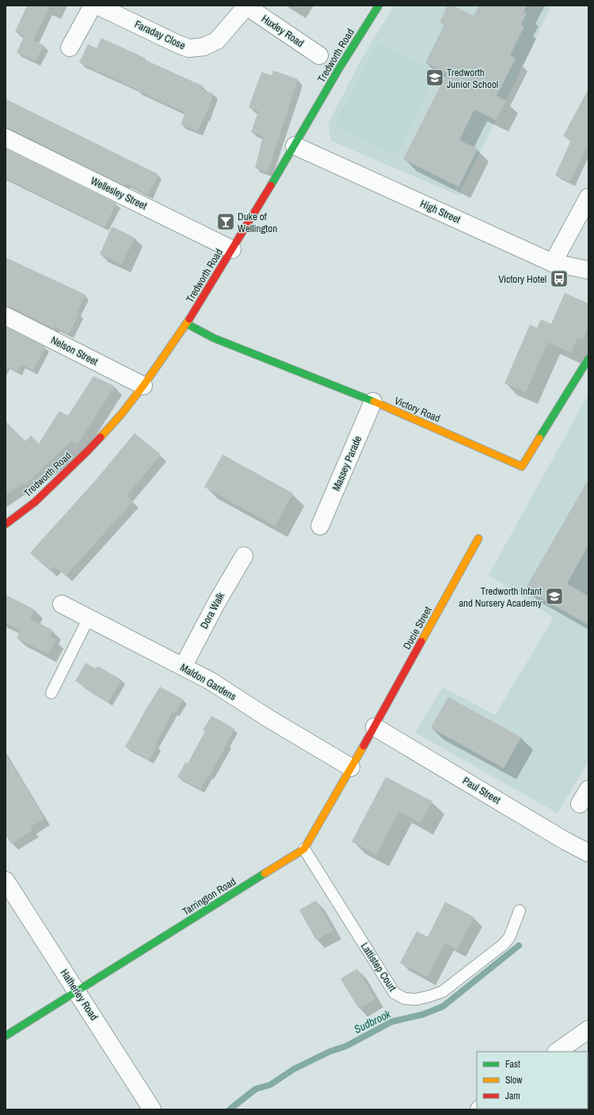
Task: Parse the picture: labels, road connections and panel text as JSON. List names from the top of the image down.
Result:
{
  "streets": {
    "street": [
      "Huxley Road",
      "Faraday Close",
      "Tredworth Road",
      "Wellesley Street",
      "High Street",
      "Nelson Street",
      "Victory Road",
      "Massey Parade",
      "Dora Walk",
      "Ducie Street",
      "Maldon Gardens",
      "Paul Street",
      "Tarrington Road",
      "Hatherley Road"
    ],
    "lane": ["Lattistep Court"]
  },
  "crossings": [
    ["Huxley Road", "Faraday Close"],
    ["Tredworth Road", "Wellesley Street"],
    ["Tredworth Road", "High Street"],
    ["Tredworth Road", "Nelson Street"],
    ["Tredworth Road", "Victory Road"],
    ["Victory Road", "Massey Parade"],
    ["Dora Walk", "Maldon Gardens"],
    ["Ducie Street", "Paul Street"],
    ["Ducie Street", "Tarrington Road"],
    ["Maldon Gardens", "Tarrington Road"],
    ["Paul Street", "Tarrington Road"],
    ["Tarrington Road", "Lattistep Court"],
    ["Tarrington Road", "Hatherley Road"]
  ],
  "water": ["Sudbrook"],
  "places": {
    "school or university": ["Tredworth Junior School", "Tredworth Infant and Nursery Academy"],
    "bar": ["Duke of Wellington"],
    "bus stop": ["Victory Hotel"]
  },
  "legend": ["Fast", "Slow", "Jam"]
}
